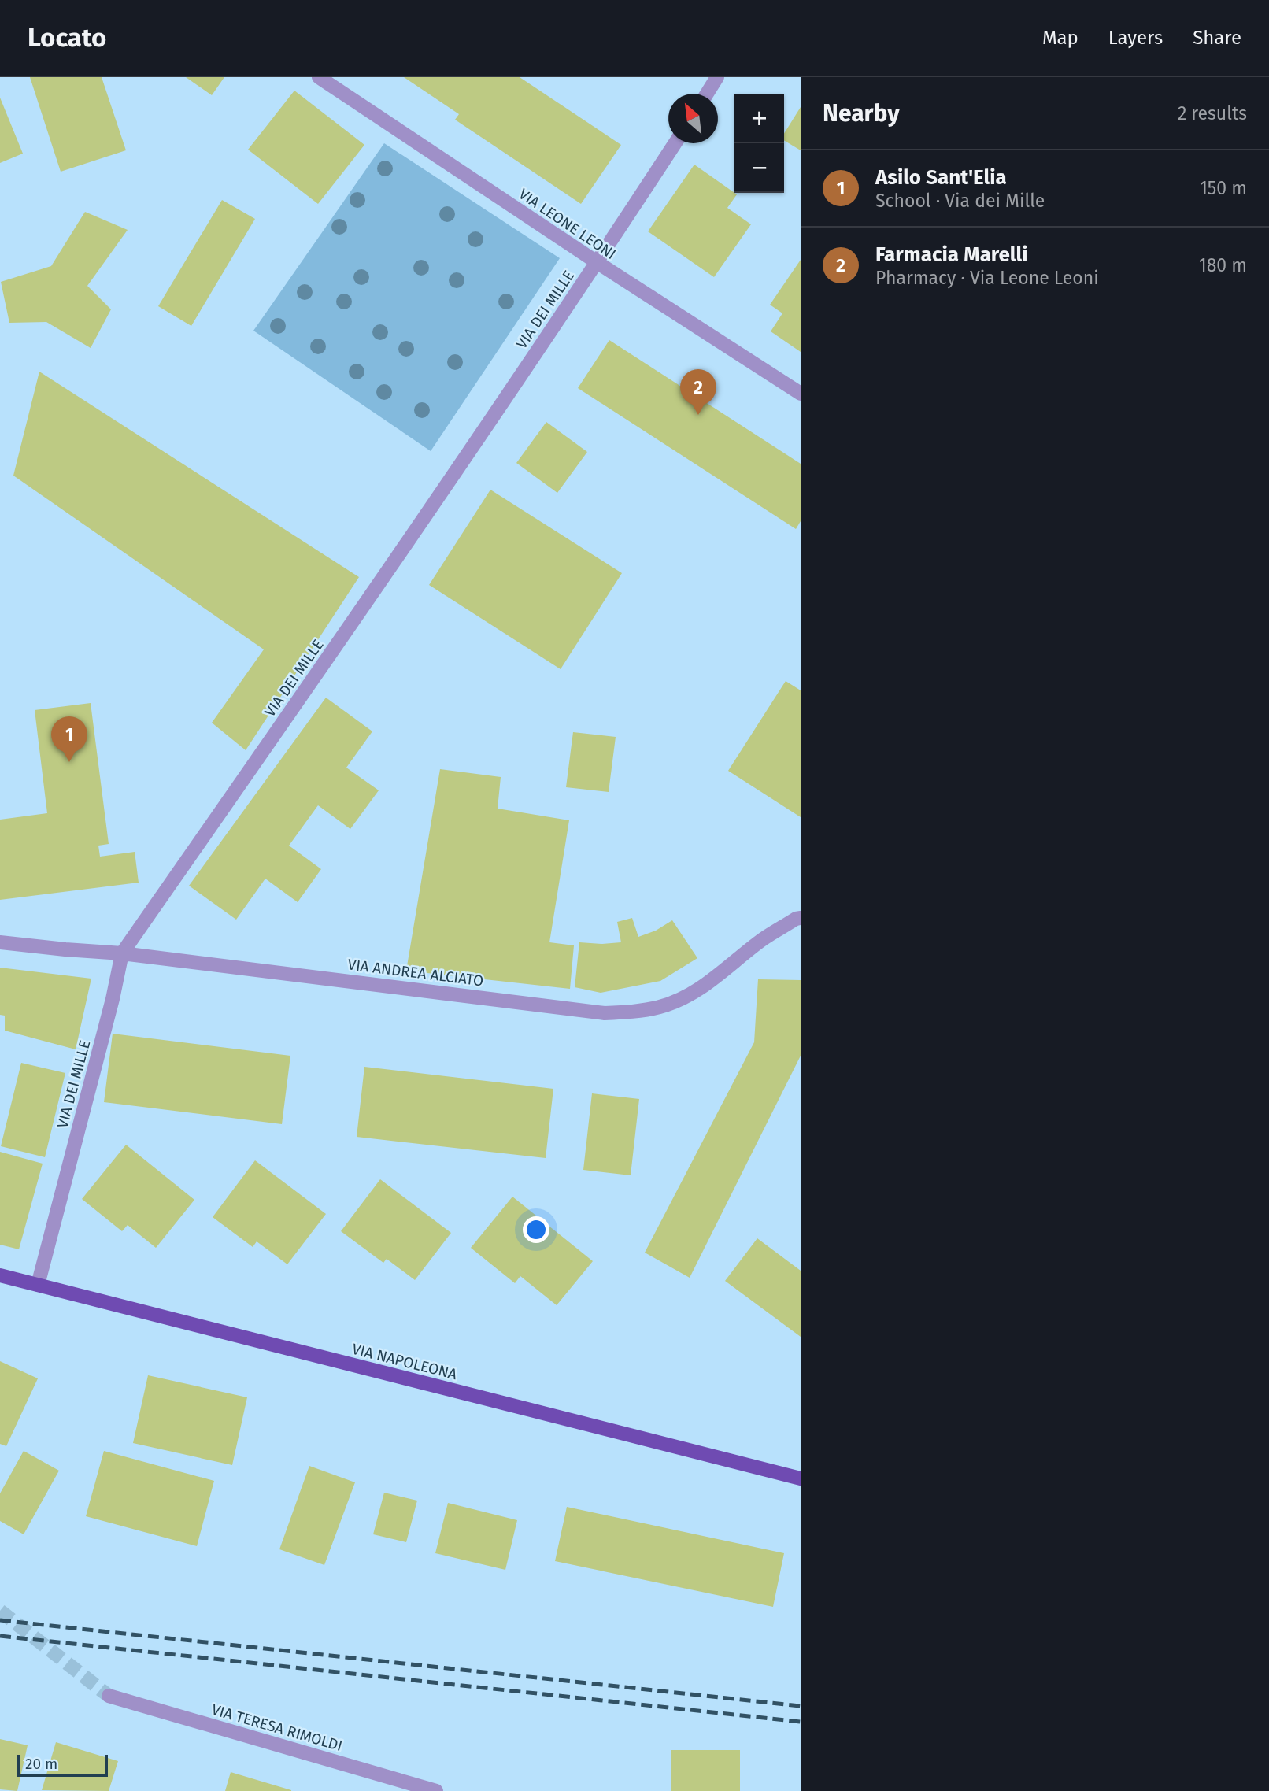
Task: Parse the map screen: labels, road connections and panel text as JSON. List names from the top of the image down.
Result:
{
  "streets": {
    "main road": ["VIA NAPOLEONA"],
    "street": [
      "VIA LEONE LEONI",
      "VIA DEI MILLE",
      "VIA ANDREA ALCIATO",
      "VIA TERESA RIMOLDI"
    ]
  },
  "crossings": [
    ["VIA LEONE LEONI", "VIA DEI MILLE"],
    ["VIA DEI MILLE", "VIA ANDREA ALCIATO"],
    ["VIA DEI MILLE", "VIA NAPOLEONA"]
  ],
  "scale_bar": "20 m",
  "north": "top left",
  "page": {
    "header": "Locato",
    "nav": ["Map", "Layers", "Share"],
    "heading": ["Nearby", "2 results"],
    "map_buttons": ["+", "−"],
    "list": [
      {
        "mark": "1",
        "name": "Asilo Sant'Elia",
        "note": "School · Via dei Mille",
        "value": "150 m"
      },
      {
        "mark": "2",
        "name": "Farmacia Marelli",
        "note": "Pharmacy · Via Leone Leoni",
        "value": "180 m"
      }
    ],
    "pins": ["2", "1"],
    "scale": "20 m"
  }
}
